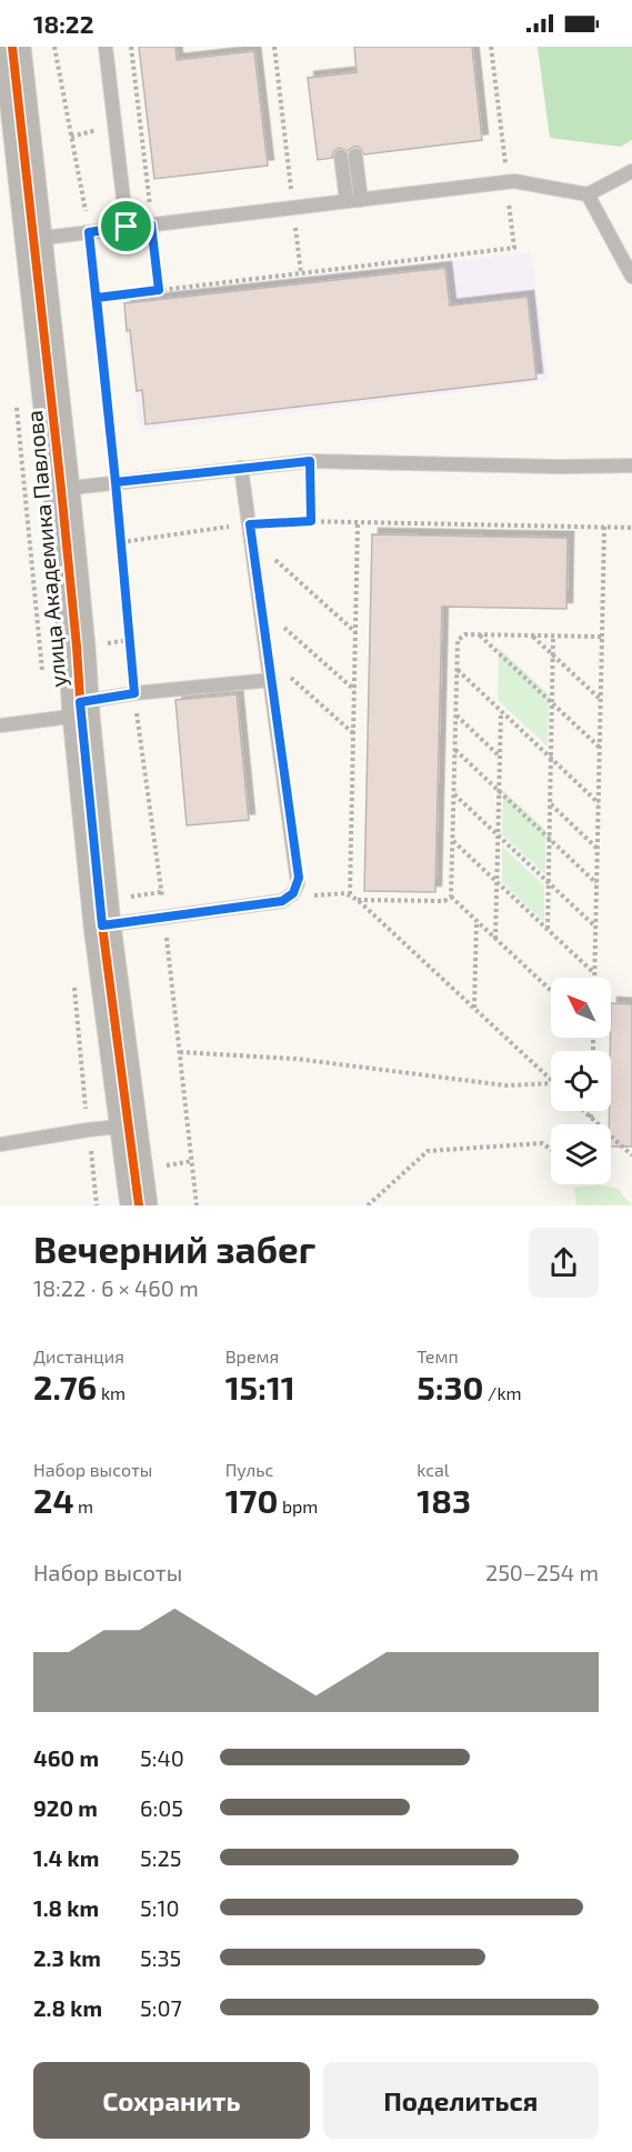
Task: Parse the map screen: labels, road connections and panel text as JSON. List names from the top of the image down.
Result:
{
  "streets": {
    "street": ["улица Академика Павлова"]
  },
  "north": "top left",
  "page": {
    "status": "18:22",
    "heading": ["Вечерний забег", "18:22 · 6 × 460 m"],
    "stats": [
      ["Дистанция", "2.76 km"],
      ["Время", "15:11"],
      ["Темп", "5:30 /km"],
      ["Набор высоты", "24 m"],
      ["Пульс", "170 bpm"],
      ["kcal", "183"]
    ],
    "chart": ["Набор высоты", "250–254 m"],
    "list": [
      {
        "name": "460 m",
        "note": "5:40"
      },
      {
        "name": "920 m",
        "note": "6:05"
      },
      {
        "name": "1.4 km",
        "note": "5:25"
      },
      {
        "name": "1.8 km",
        "note": "5:10"
      },
      {
        "name": "2.3 km",
        "note": "5:35"
      },
      {
        "name": "2.8 km",
        "note": "5:07"
      }
    ],
    "buttons": ["Сохранить", "Поделиться"]
  }
}
